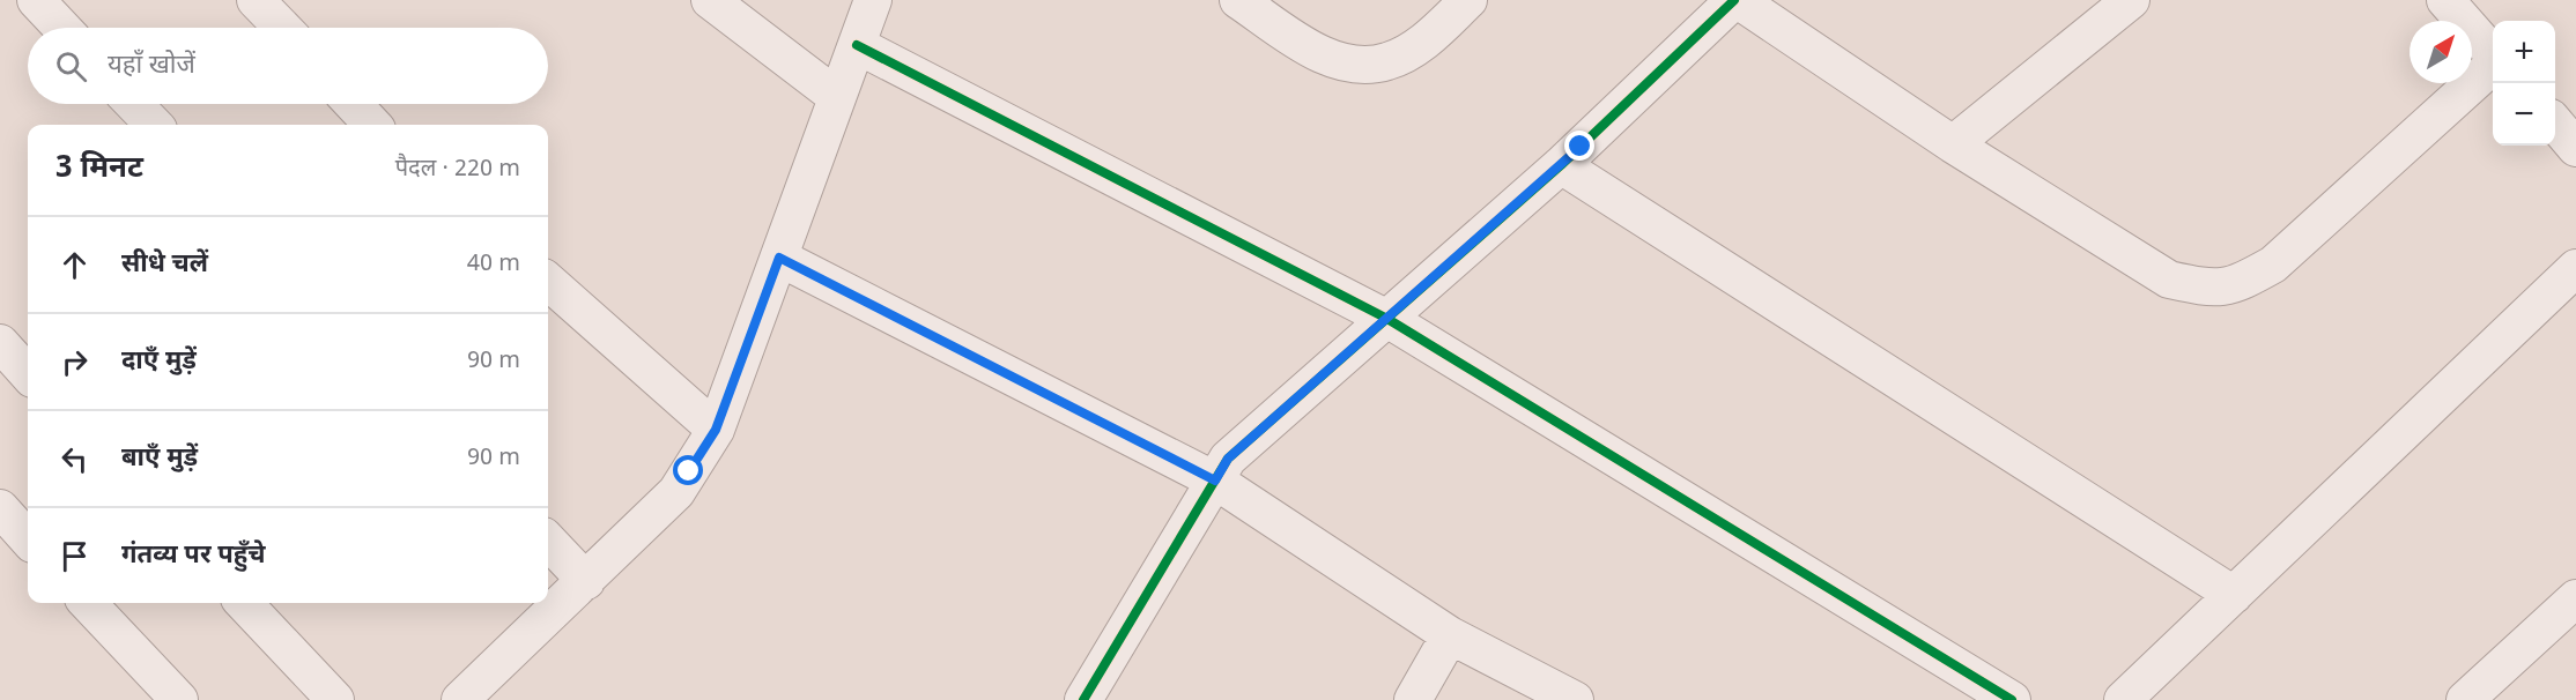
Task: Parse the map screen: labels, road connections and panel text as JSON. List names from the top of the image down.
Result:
{
  "north": "top right",
  "page": {
    "map_buttons": ["+", "−"],
    "search": "यहाँ खोजें",
    "heading": ["3 मिनट", "पैदल · 220 m"],
    "list": [
      ["सीधे चलें", "40 m"],
      ["दाएँ मुड़ें", "90 m"],
      ["बाएँ मुड़ें", "90 m"],
      "गंतव्य पर पहुँचे"
    ]
  }
}
